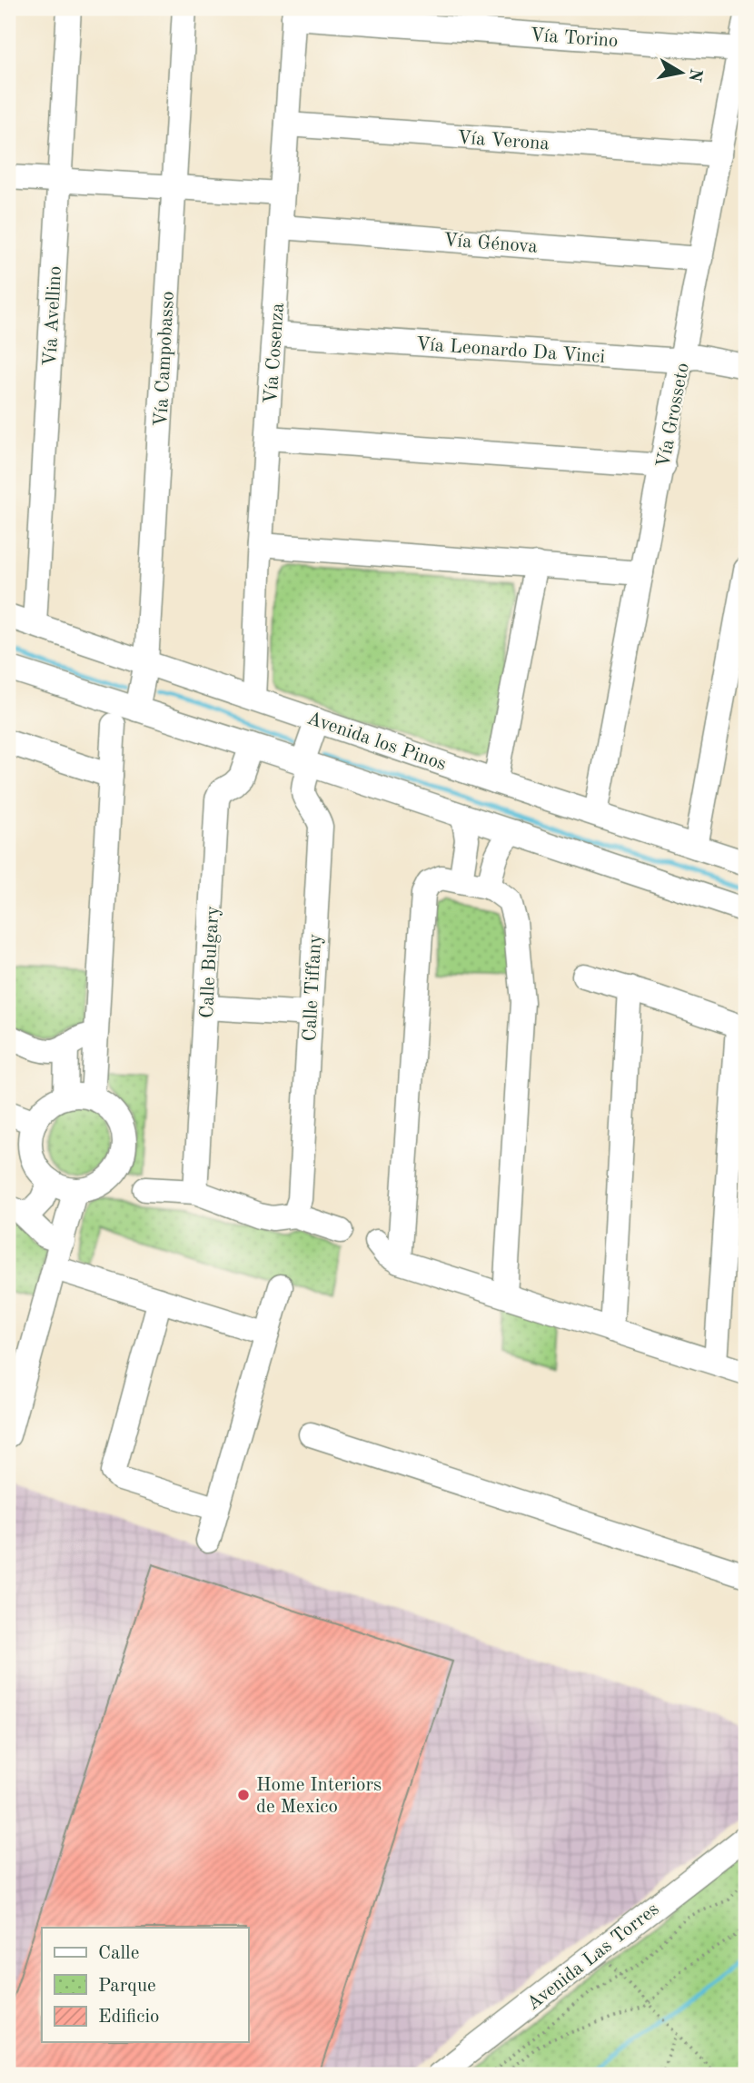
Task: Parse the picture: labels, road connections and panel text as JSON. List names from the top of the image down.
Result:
{
  "streets": {
    "street": [
      "Vía Torino",
      "Vía Verona",
      "Vía Génova",
      "Vía Avellino",
      "Vía Leonardo Da Vinci",
      "Vía Cosenza",
      "Vía Campobasso",
      "Vía Grosseto",
      "Avenida los Pinos",
      "Calle Bulgary",
      "Calle Tiffany",
      "Avenida Las Torres"
    ]
  },
  "crossings": [
    ["Vía Torino", "Vía Cosenza"],
    ["Vía Torino", "Vía Grosseto"],
    ["Vía Verona", "Vía Cosenza"],
    ["Vía Verona", "Vía Grosseto"],
    ["Vía Génova", "Vía Cosenza"],
    ["Vía Génova", "Vía Grosseto"],
    ["Vía Avellino", "Avenida los Pinos"],
    ["Vía Leonardo Da Vinci", "Vía Cosenza"],
    ["Vía Leonardo Da Vinci", "Vía Grosseto"],
    ["Vía Cosenza", "Avenida los Pinos"],
    ["Vía Campobasso", "Avenida los Pinos"],
    ["Vía Grosseto", "Avenida los Pinos"],
    ["Avenida los Pinos", "Calle Tiffany"]
  ],
  "places": ["Home Interiors de Mexico"],
  "legend": ["Calle", "Parque", "Edificio"],
  "north": "right"
}
